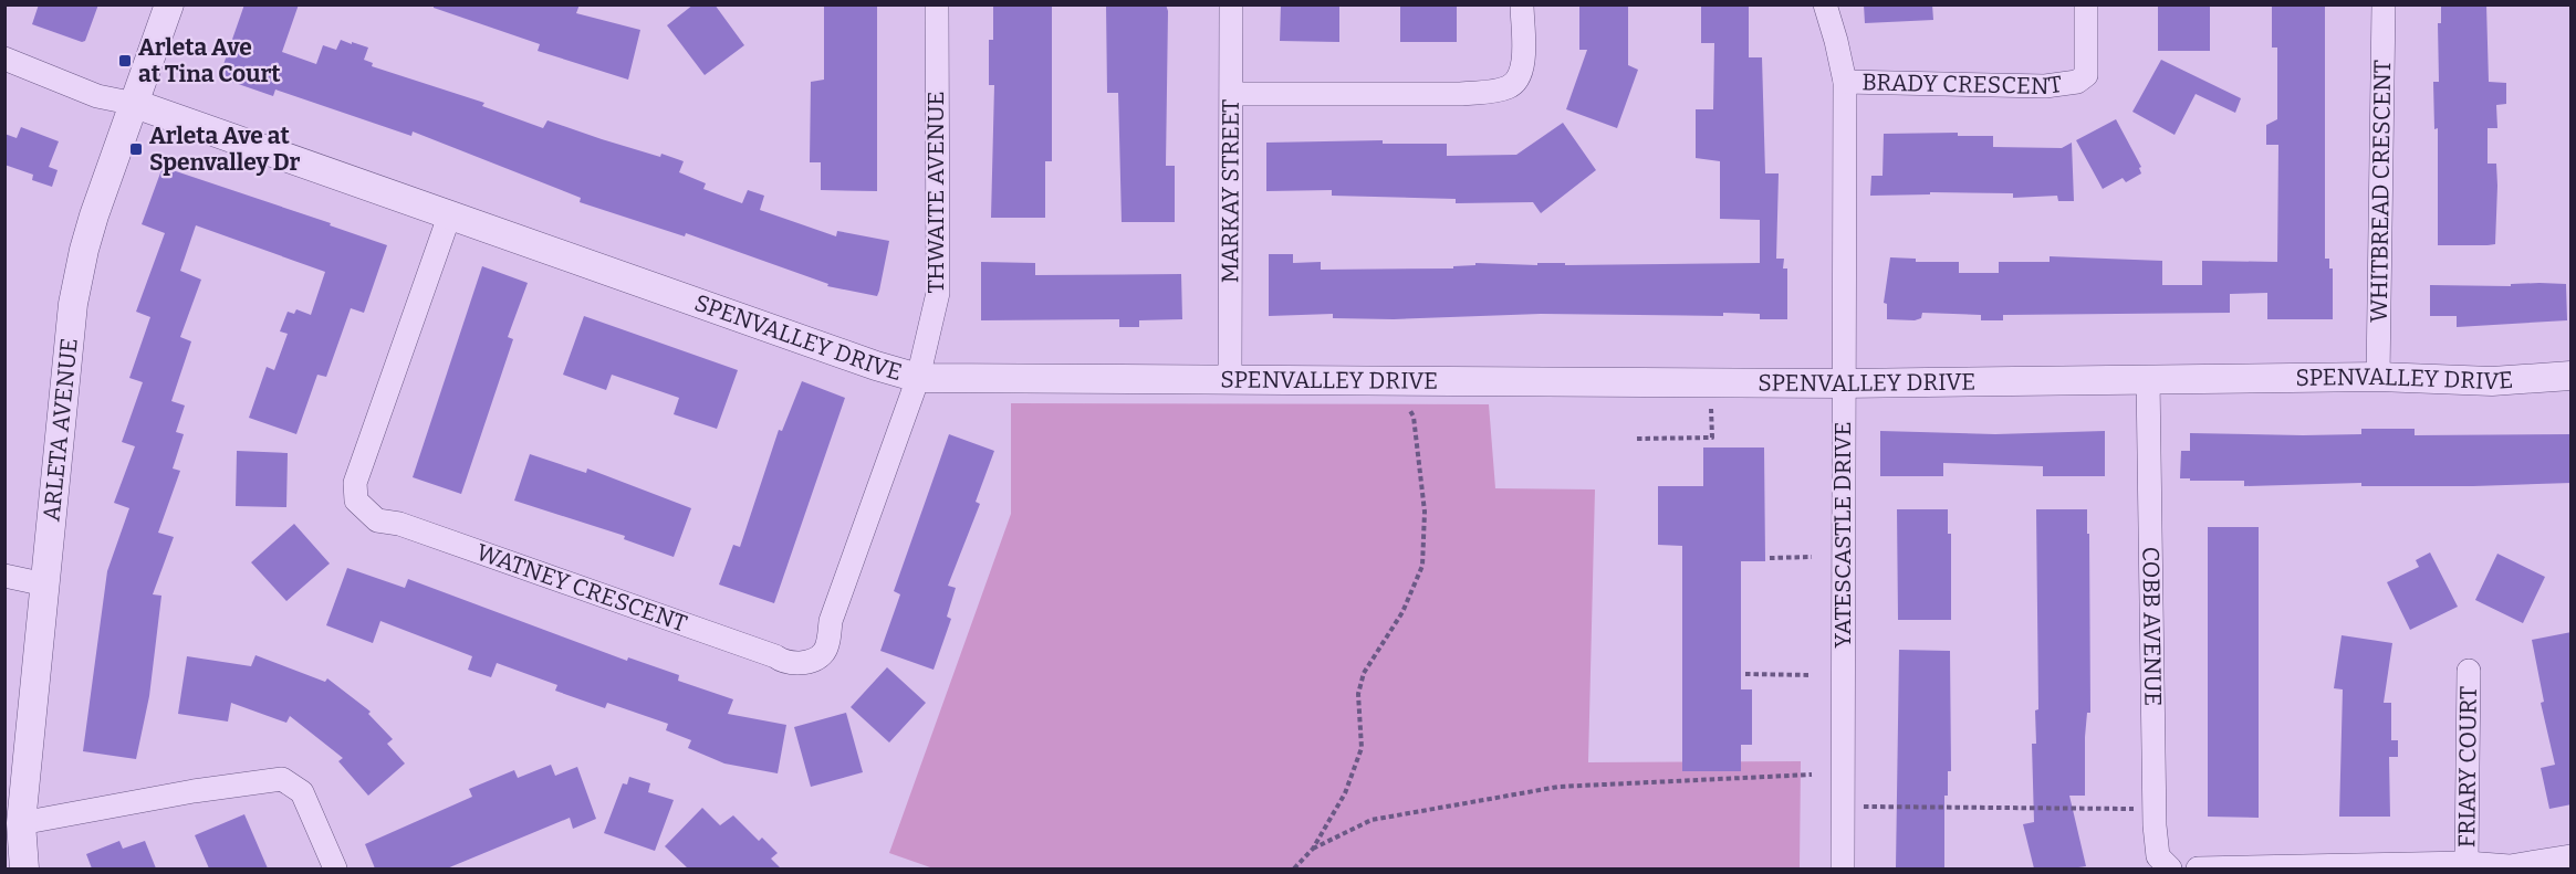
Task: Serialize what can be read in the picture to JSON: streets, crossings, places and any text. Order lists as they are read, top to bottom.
{
  "streets": {
    "street": [
      "BRADY CRESCENT",
      "WHITBREAD CRESCENT",
      "THWAITE AVENUE",
      "MARKAY STREET",
      "SPENVALLEY DRIVE",
      "ARLETA AVENUE",
      "YATESCASTLE DRIVE",
      "WATNEY CRESCENT",
      "COBB AVENUE",
      "FRIARY COURT"
    ]
  },
  "crossings": [
    ["BRADY CRESCENT", "YATESCASTLE DRIVE"],
    ["WHITBREAD CRESCENT", "SPENVALLEY DRIVE"],
    ["THWAITE AVENUE", "SPENVALLEY DRIVE"],
    ["THWAITE AVENUE", "WATNEY CRESCENT"],
    ["MARKAY STREET", "SPENVALLEY DRIVE"],
    ["SPENVALLEY DRIVE", "ARLETA AVENUE"],
    ["SPENVALLEY DRIVE", "YATESCASTLE DRIVE"],
    ["SPENVALLEY DRIVE", "WATNEY CRESCENT"],
    ["SPENVALLEY DRIVE", "COBB AVENUE"]
  ],
  "places": {
    "transit": ["Arleta Ave at Tina Court", "Arleta Ave at Spenvalley Dr"]
  }
}
